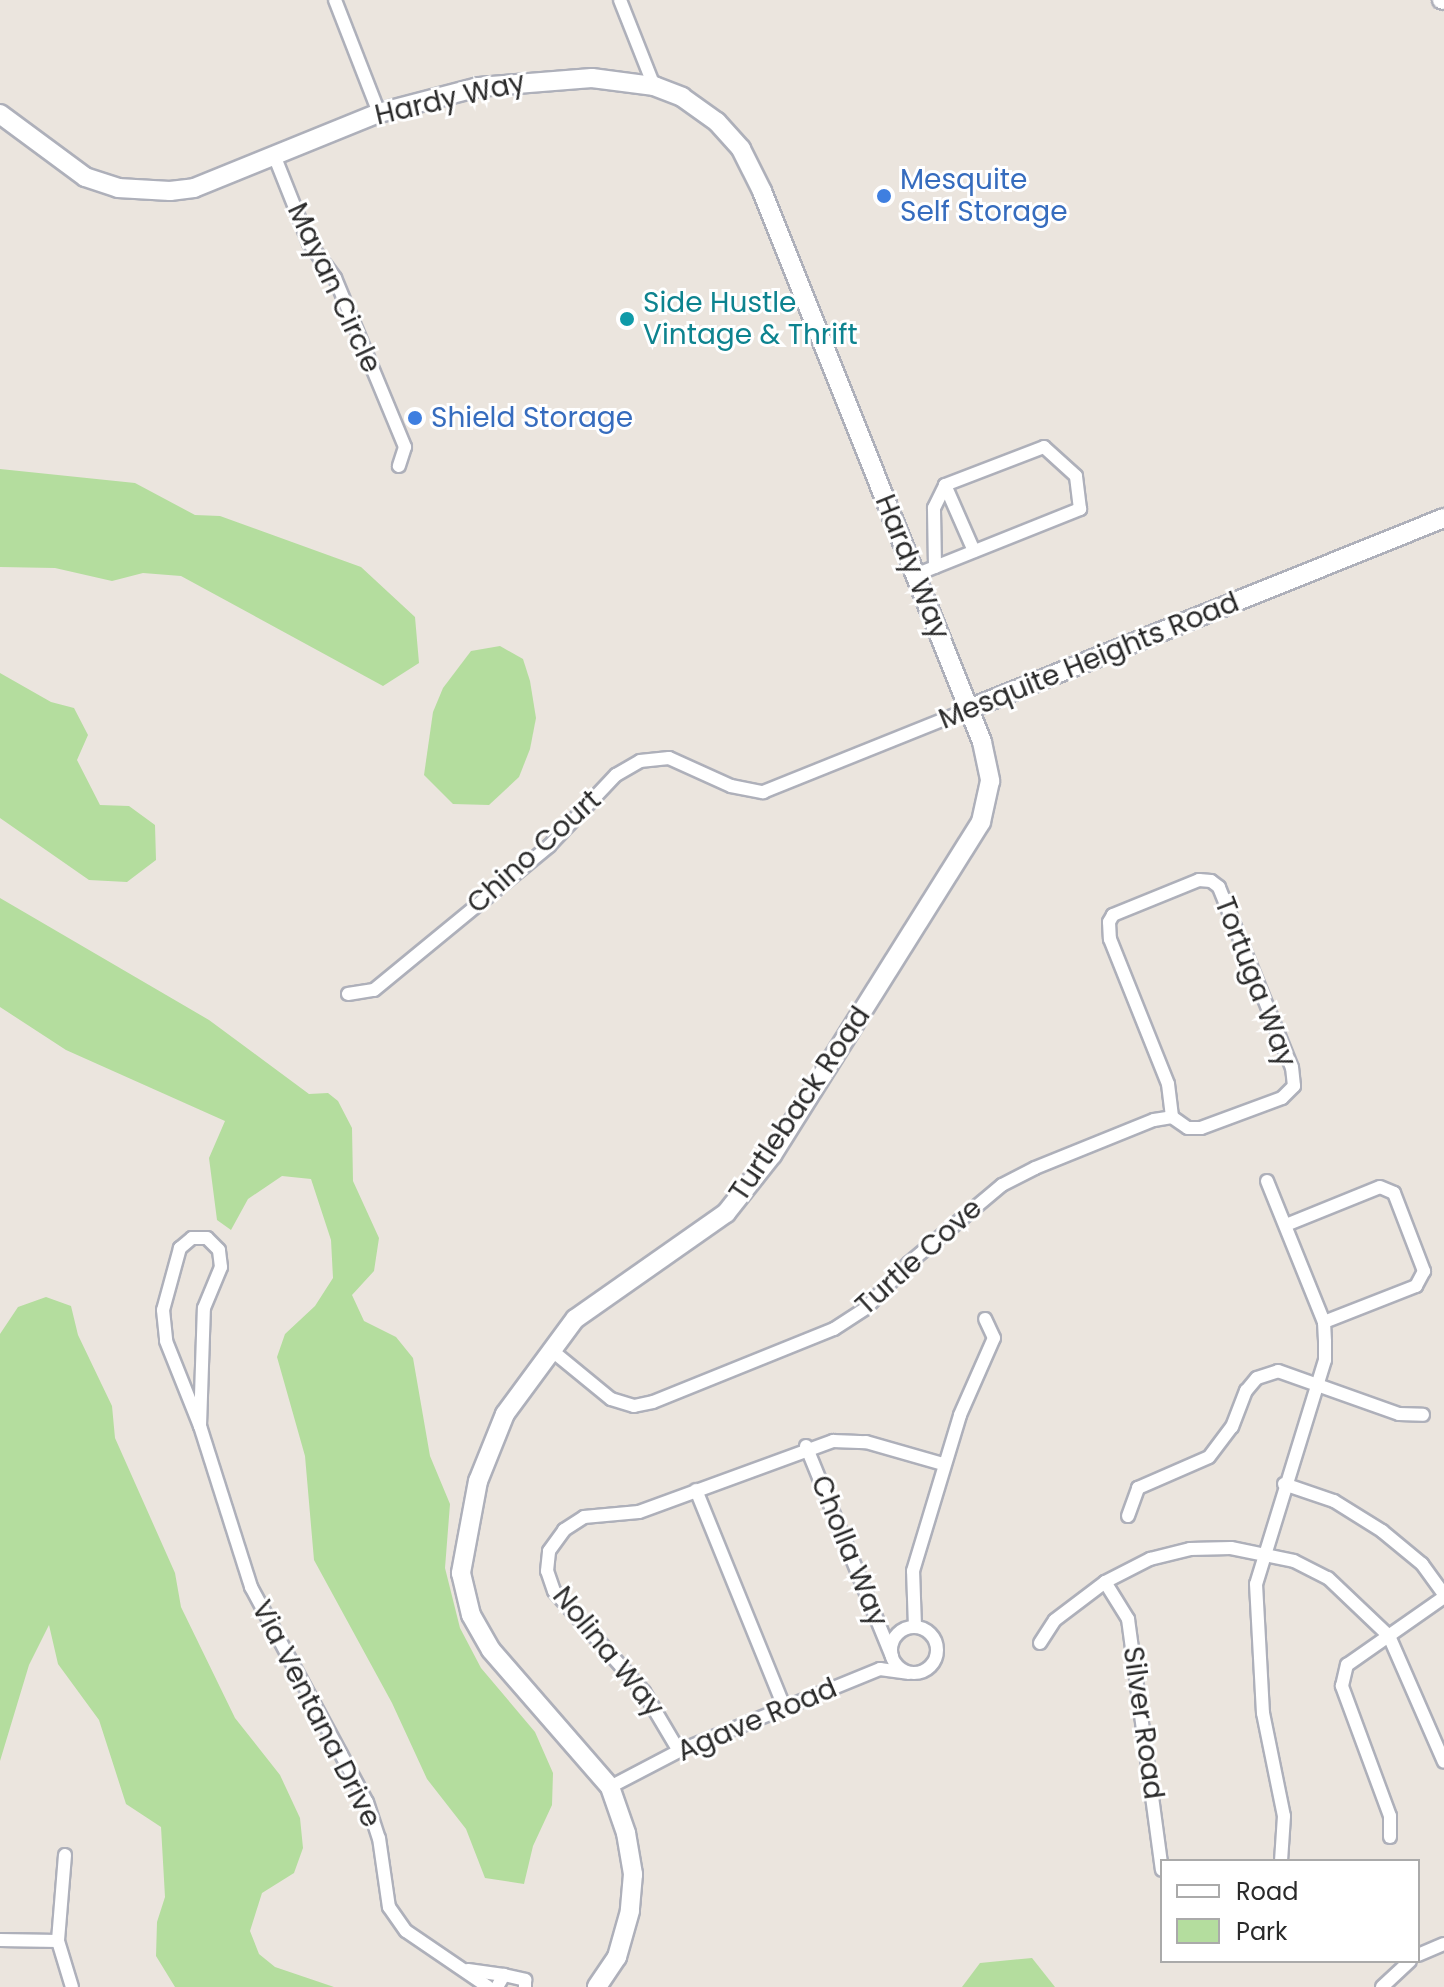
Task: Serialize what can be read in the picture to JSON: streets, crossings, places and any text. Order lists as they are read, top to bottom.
{
  "streets": {
    "main road": ["Hardy Way", "Mesquite Heights Road", "Turtleback Road"],
    "street": [
      "Mayan Circle",
      "Chino Court",
      "Tortuga Way",
      "Turtle Cove",
      "Cholla Way",
      "Nolina Way",
      "Via Ventana Drive",
      "Agave Road",
      "Silver Road"
    ]
  },
  "crossings": [
    ["Hardy Way", "Mayan Circle"],
    ["Hardy Way", "Mesquite Heights Road"],
    ["Hardy Way", "Turtleback Road"],
    ["Mesquite Heights Road", "Chino Court"],
    ["Mesquite Heights Road", "Turtleback Road"],
    ["Tortuga Way", "Turtle Cove"],
    ["Turtleback Road", "Turtle Cove"],
    ["Turtleback Road", "Agave Road"],
    ["Cholla Way", "Agave Road"],
    ["Nolina Way", "Agave Road"]
  ],
  "places": ["Mesquite Self Storage", "Side Hustle Vintage & Thrift", "Shield Storage"],
  "legend": ["Road", "Park"]
}
